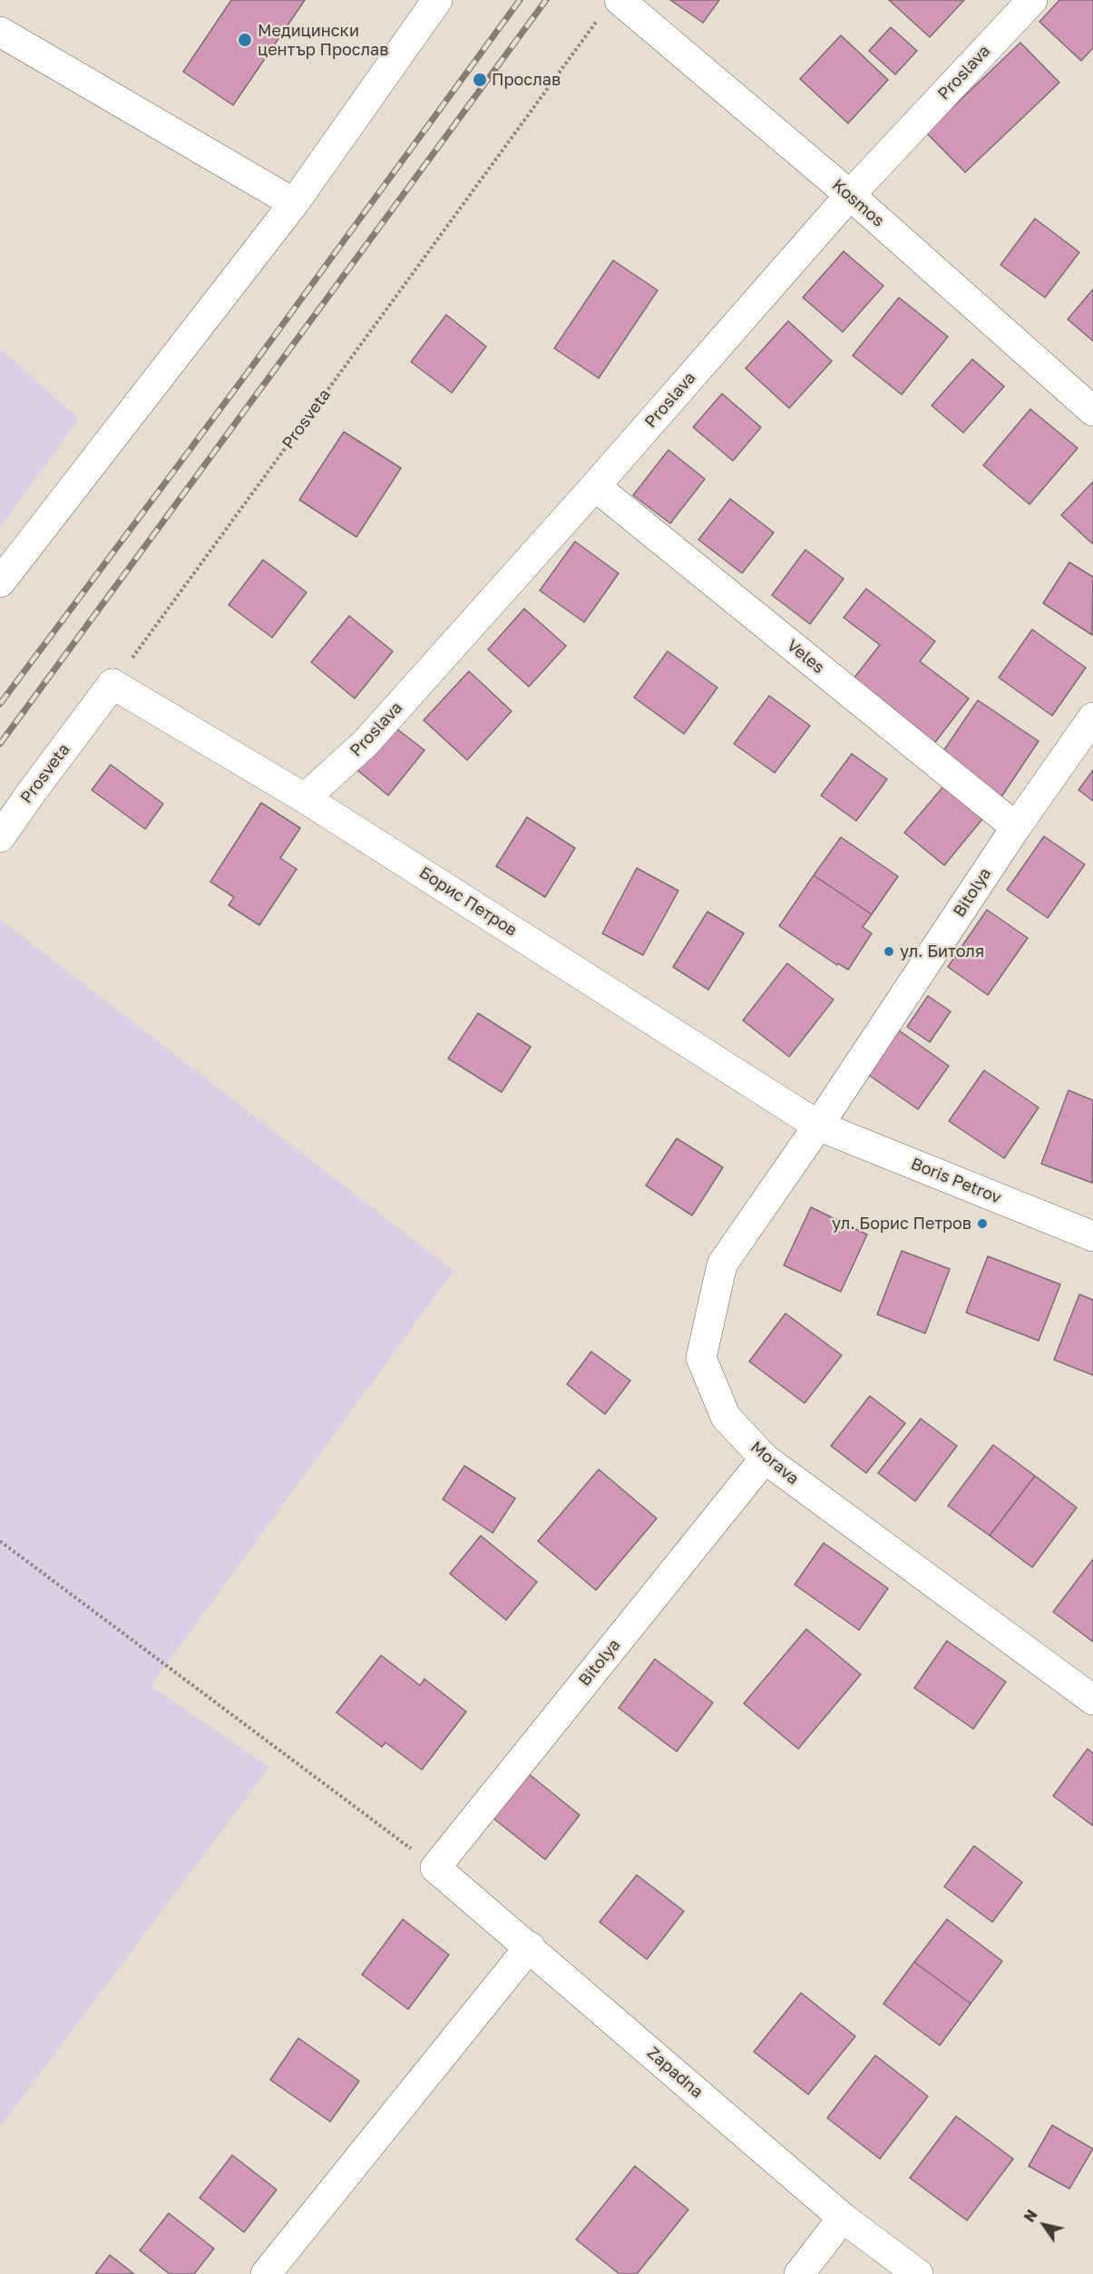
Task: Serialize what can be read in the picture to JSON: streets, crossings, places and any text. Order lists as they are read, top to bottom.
{
  "streets": {
    "street": [
      "Proslava",
      "Kosmos",
      "Prosveta",
      "Veles",
      "Bitolya",
      "Борис Петров",
      "Boris Petrov",
      "Morava",
      "Zapadna"
    ]
  },
  "crossings": [
    ["Proslava", "Kosmos"],
    ["Proslava", "Veles"],
    ["Proslava", "Борис Петров"],
    ["Kosmos", "Prosveta"],
    ["Prosveta", "Борис Петров"],
    ["Veles", "Bitolya"],
    ["Bitolya", "Борис Петров"],
    ["Bitolya", "Boris Petrov"],
    ["Bitolya", "Morava"],
    ["Bitolya", "Zapadna"],
    ["Борис Петров", "Boris Petrov"],
    ["Борис Петров", "Morava"],
    ["Boris Petrov", "Morava"]
  ],
  "places": [
    "Медицински център Прослав",
    "Прослав",
    "ул. Битоля",
    "ул. Борис Петров"
  ],
  "north": "top left"
}
